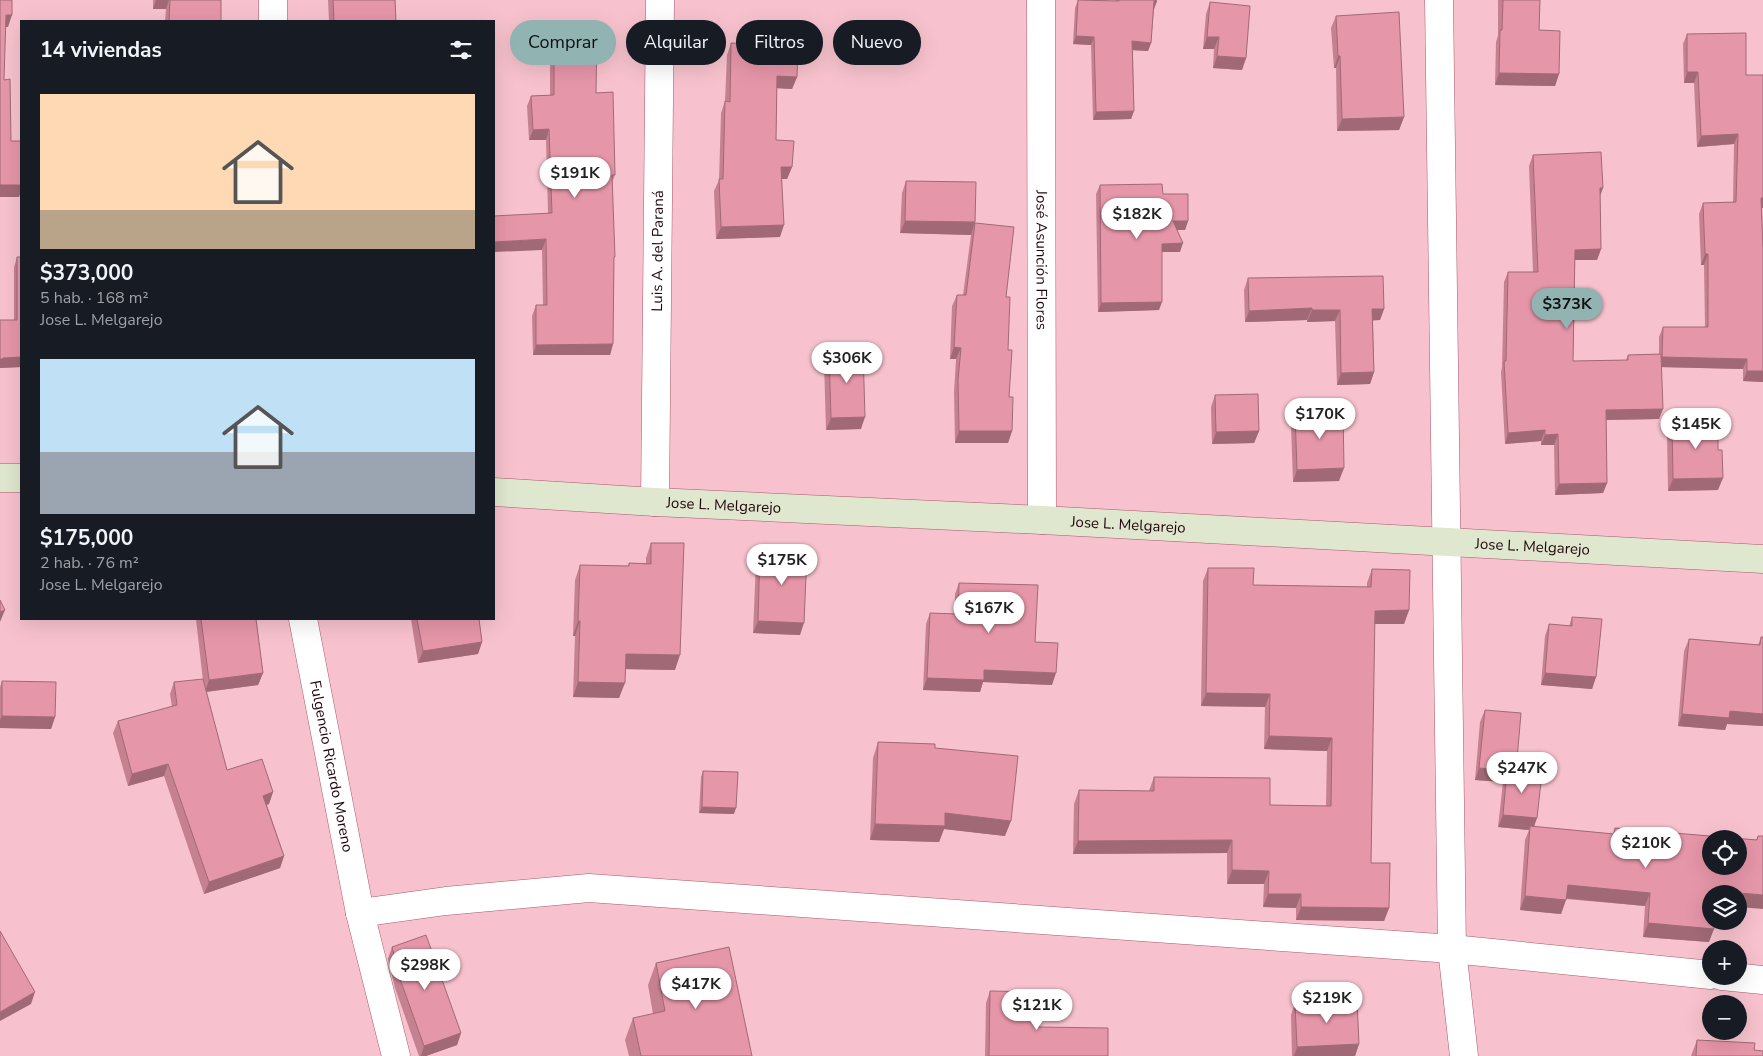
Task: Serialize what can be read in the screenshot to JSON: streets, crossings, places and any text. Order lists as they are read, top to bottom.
{
  "streets": {
    "street": [
      "Luis A. del Paraná",
      "José Asunción Flores",
      "Jose L. Melgarejo",
      "Fulgencio Ricardo Moreno"
    ]
  },
  "crossings": [
    ["Luis A. del Paraná", "Jose L. Melgarejo"],
    ["José Asunción Flores", "Jose L. Melgarejo"]
  ],
  "page": {
    "chip": [
      "Comprar",
      "Alquilar",
      "Filtros",
      "Nuevo"
    ],
    "heading": "14 viviendas",
    "list": [
      {
        "name": "$373,000",
        "note": "5 hab. · 168 m² · Jose L. Melgarejo"
      },
      {
        "name": "$175,000",
        "note": "2 hab. · 76 m² · Jose L. Melgarejo"
      }
    ],
    "price": [
      "$191K",
      "$182K",
      "$373K",
      "$306K",
      "$170K",
      "$145K",
      "$175K",
      "$167K",
      "$247K",
      "$210K",
      "$298K",
      "$417K",
      "$219K",
      "$121K"
    ],
    "map_buttons": ["+", "−"]
  }
}
